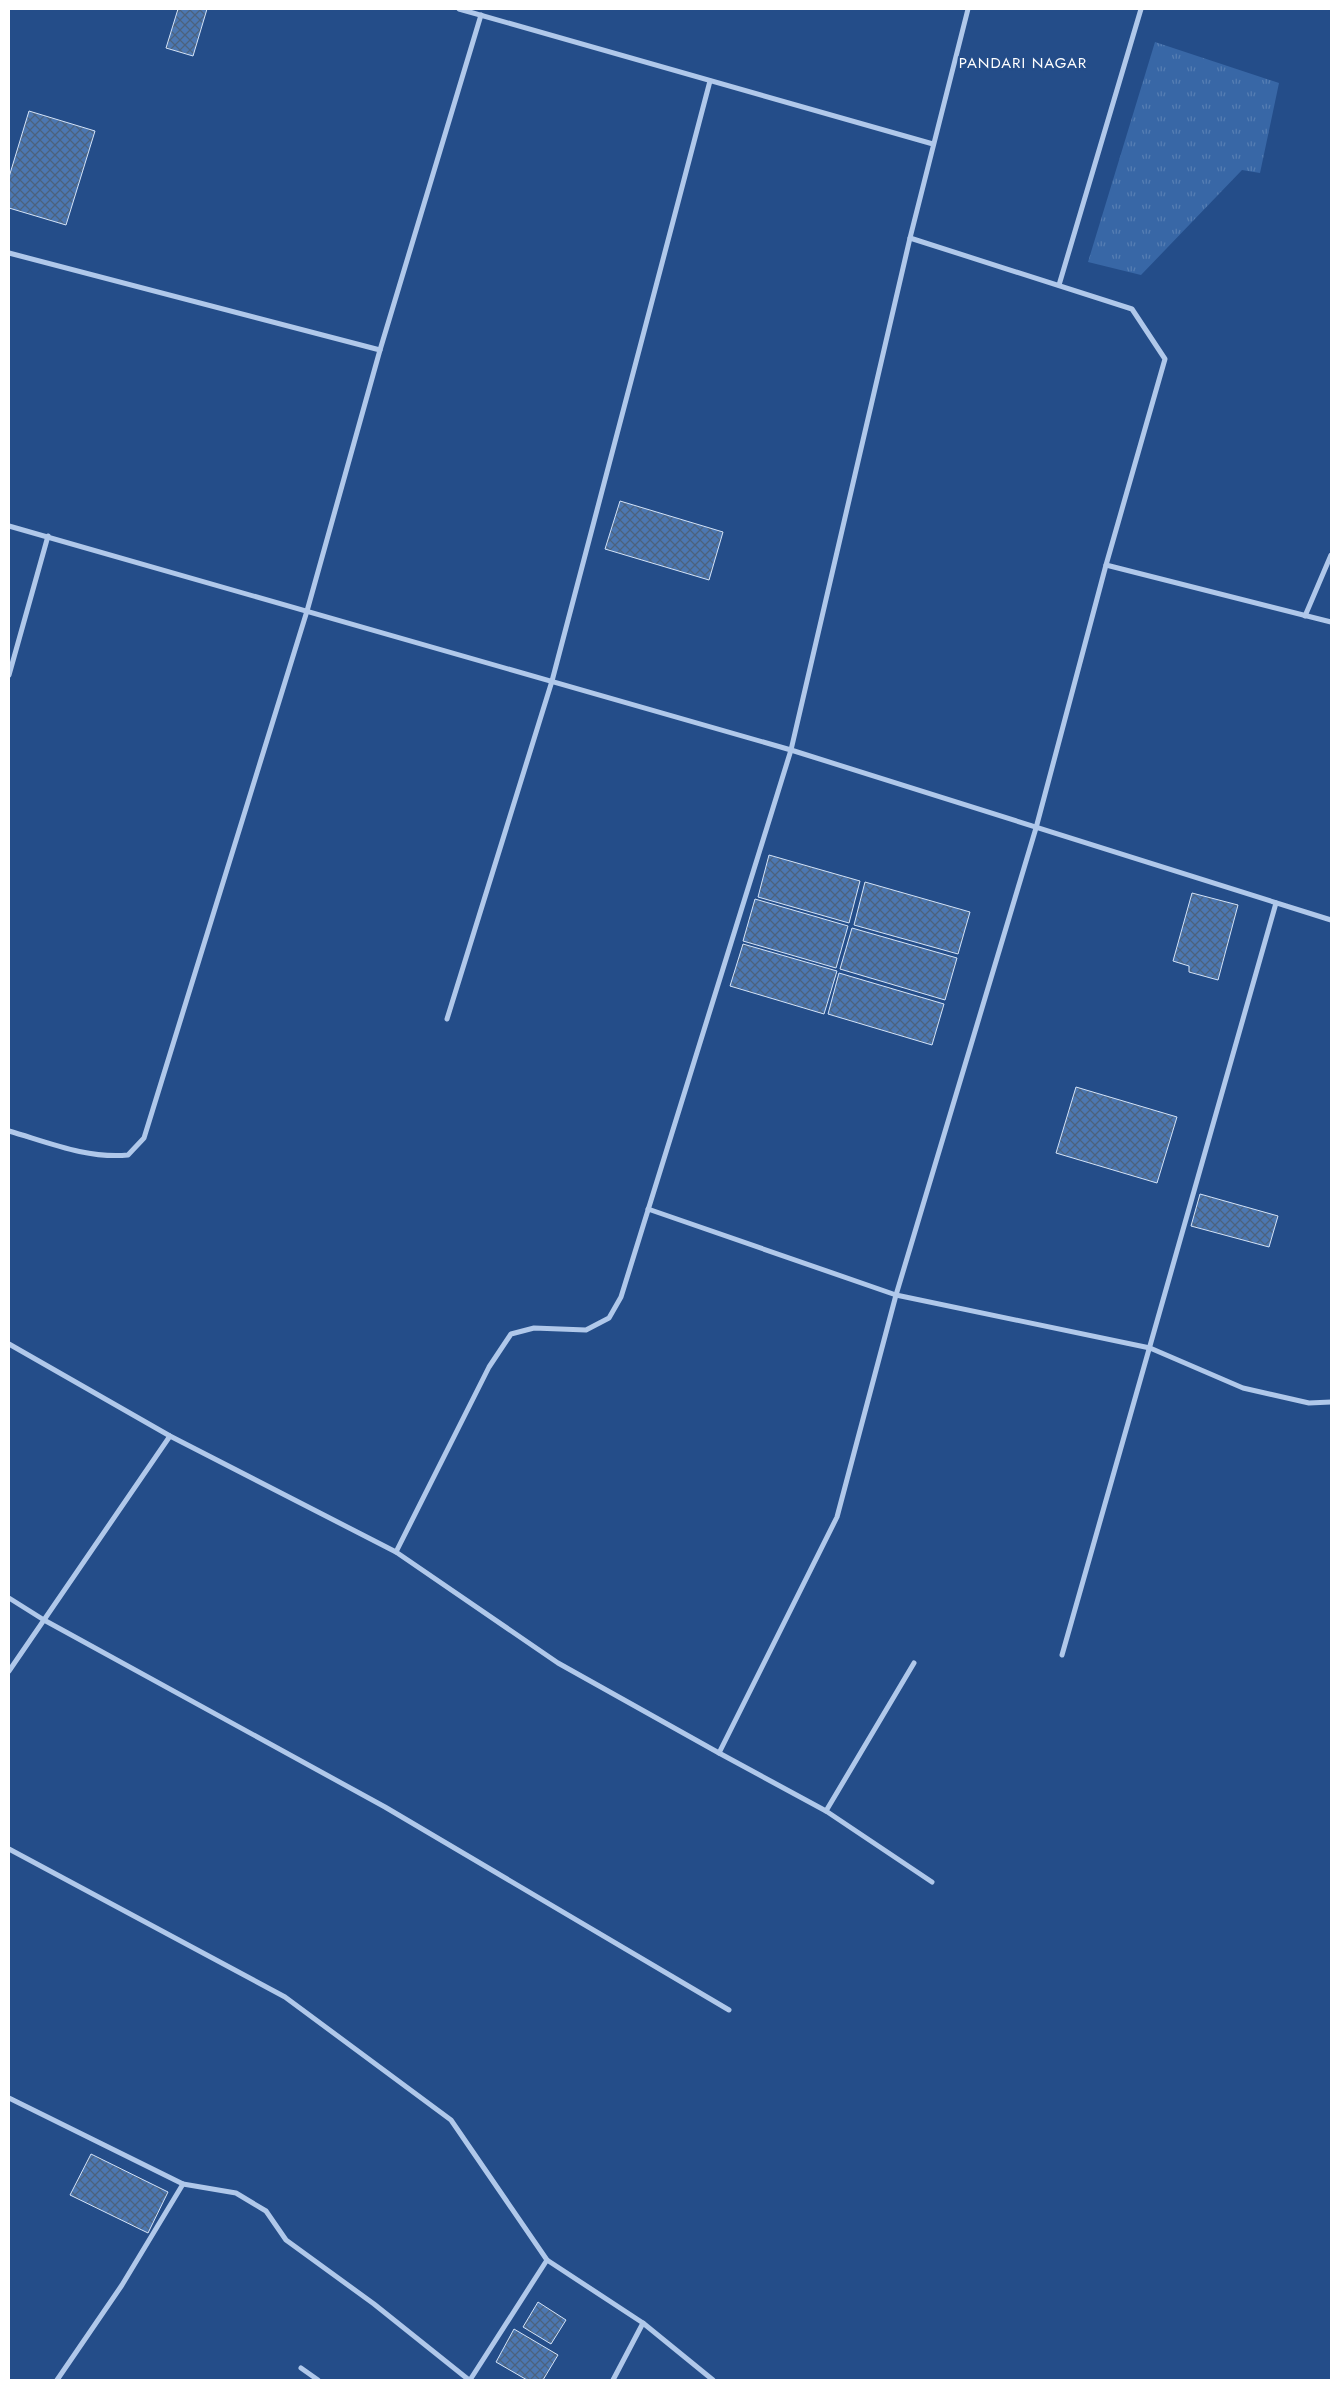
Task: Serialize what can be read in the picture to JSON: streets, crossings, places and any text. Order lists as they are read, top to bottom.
{
  "districts": ["PANDARI NAGAR"]
}
